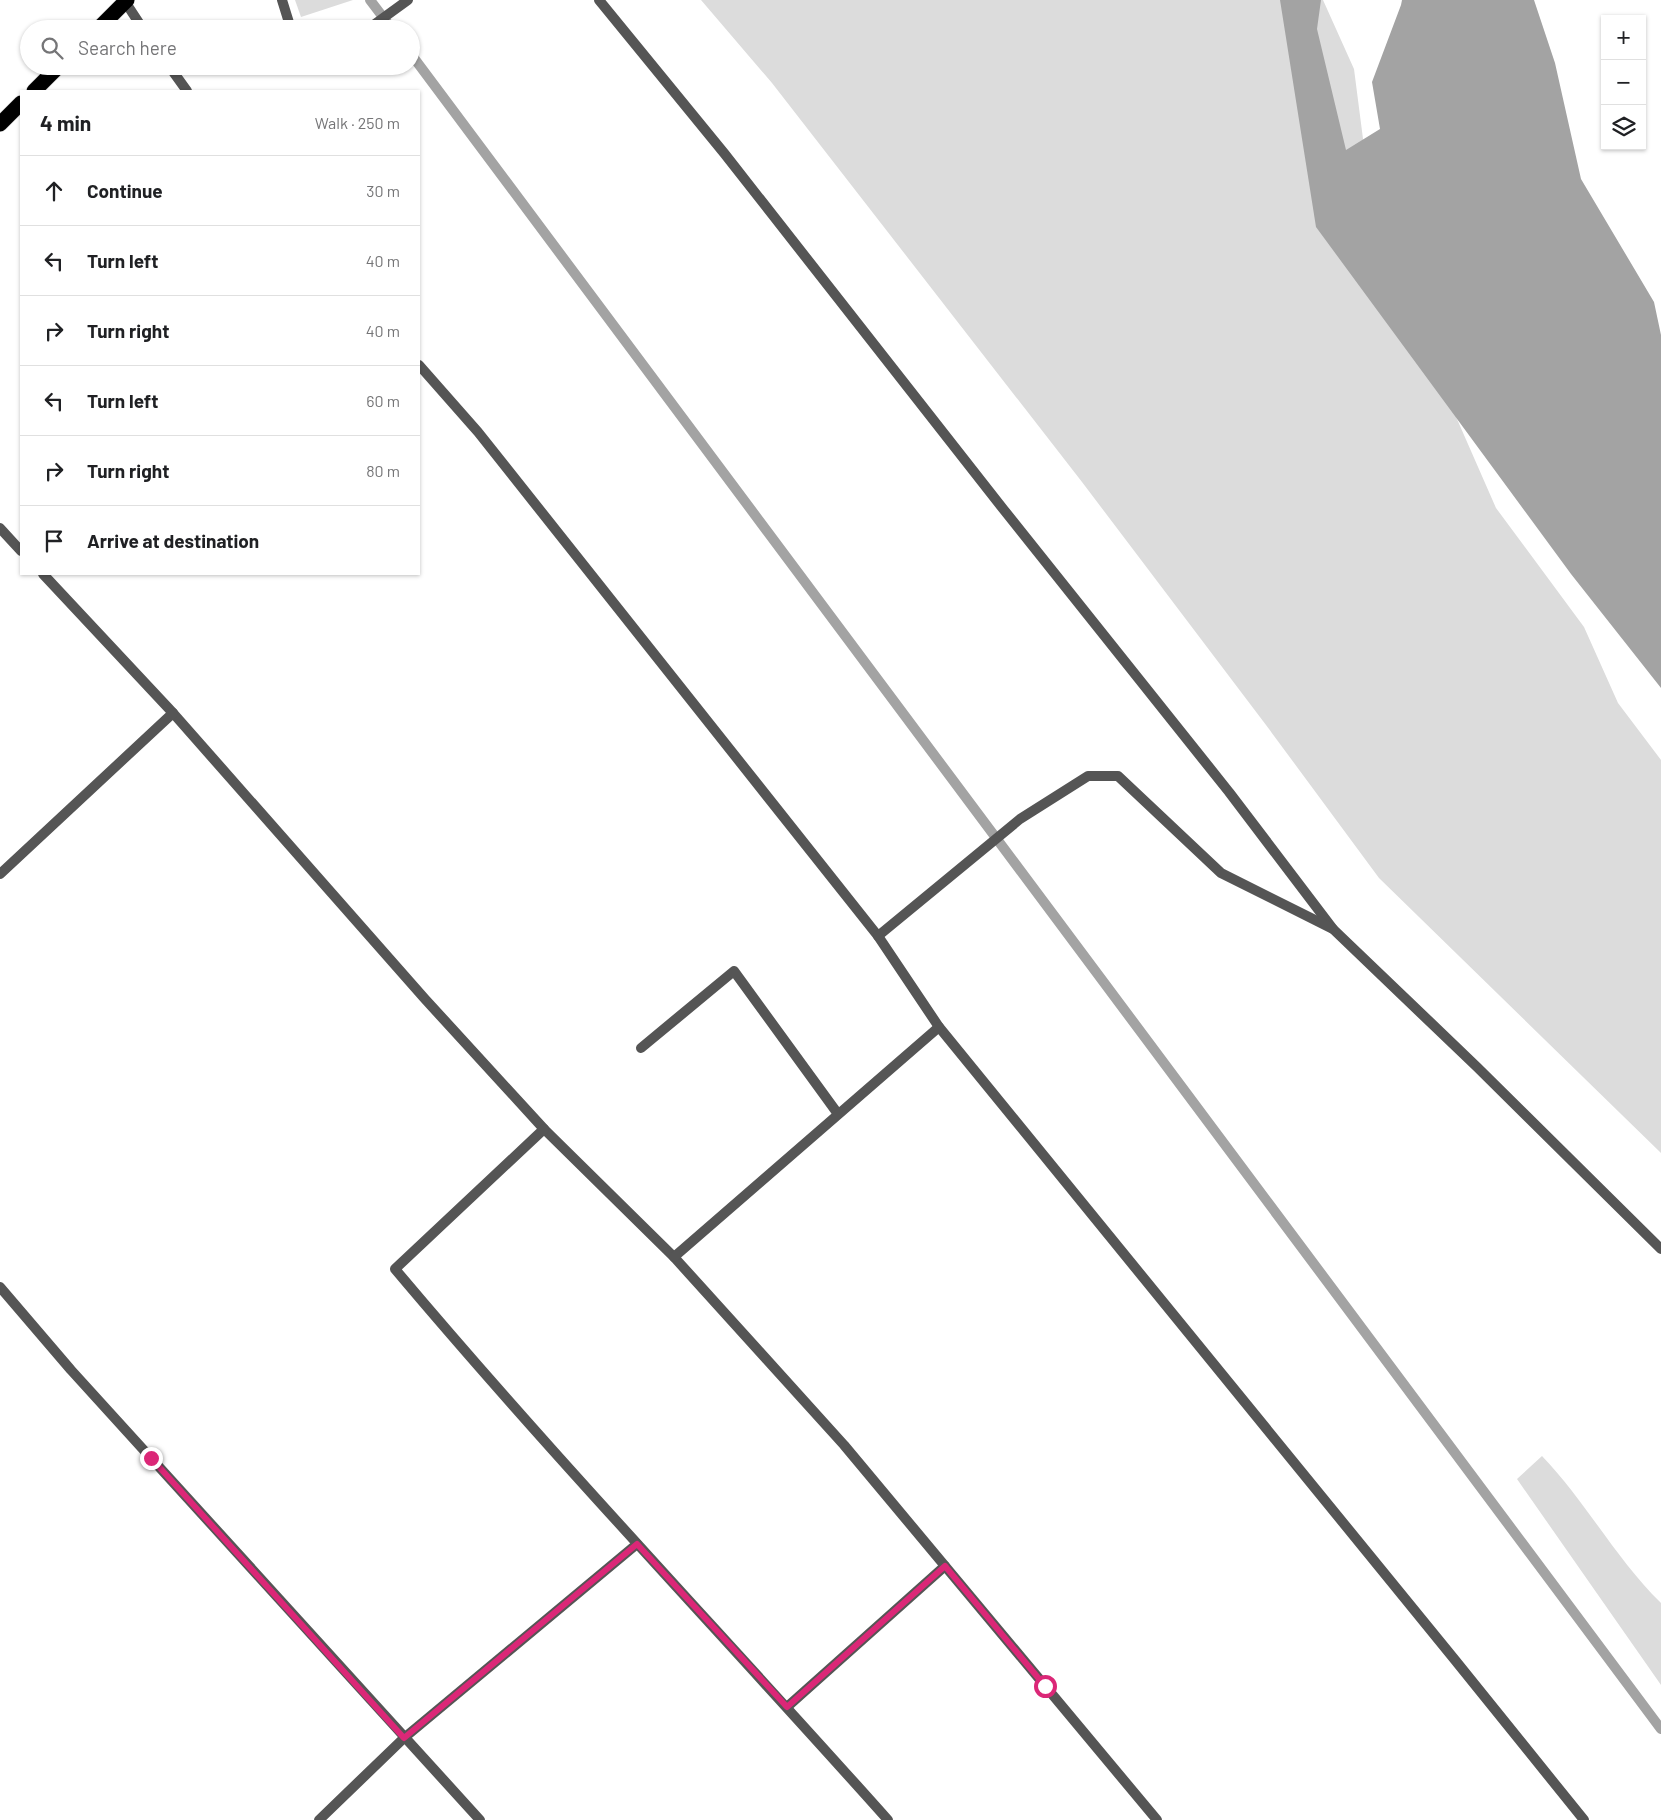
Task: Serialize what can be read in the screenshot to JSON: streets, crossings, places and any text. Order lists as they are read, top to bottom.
{
  "page": {
    "map_buttons": ["+", "−"],
    "search": "Search here",
    "heading": ["4 min", "Walk · 250 m"],
    "list": [
      ["Continue", "30 m"],
      ["Turn left", "40 m"],
      ["Turn right", "40 m"],
      ["Turn left", "60 m"],
      ["Turn right", "80 m"],
      "Arrive at destination"
    ]
  }
}
